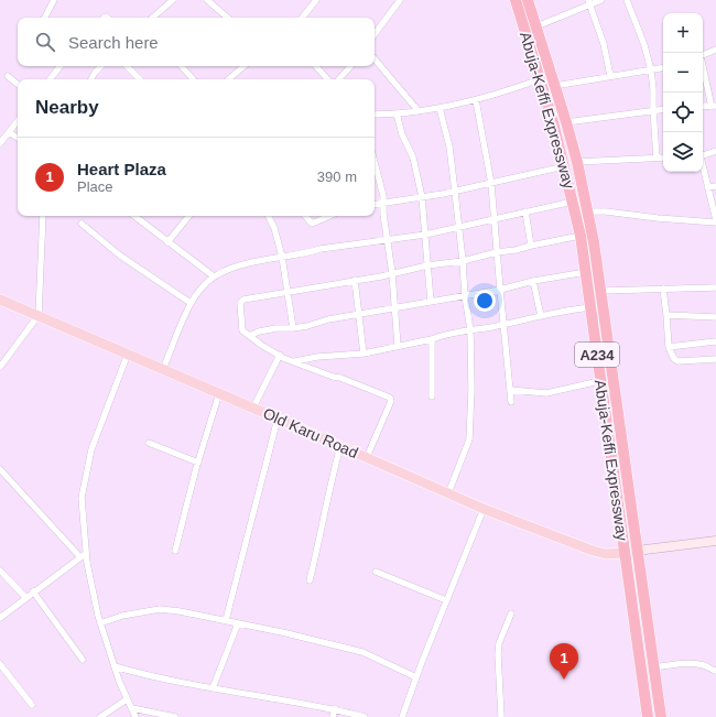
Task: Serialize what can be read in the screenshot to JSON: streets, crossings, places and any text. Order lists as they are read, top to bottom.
{
  "streets": {
    "highway": ["Abuja-Keffi Expressway", "A234"],
    "main road": ["Old Karu Road"]
  },
  "crossings": [
    ["Abuja-Keffi Expressway", "Old Karu Road"]
  ],
  "page": {
    "map_buttons": ["+", "−"],
    "search": "Search here",
    "heading": "Nearby",
    "list": [
      {
        "mark": "1",
        "name": "Heart Plaza",
        "note": "Place",
        "value": "390 m"
      }
    ],
    "pins": "1"
  }
}
